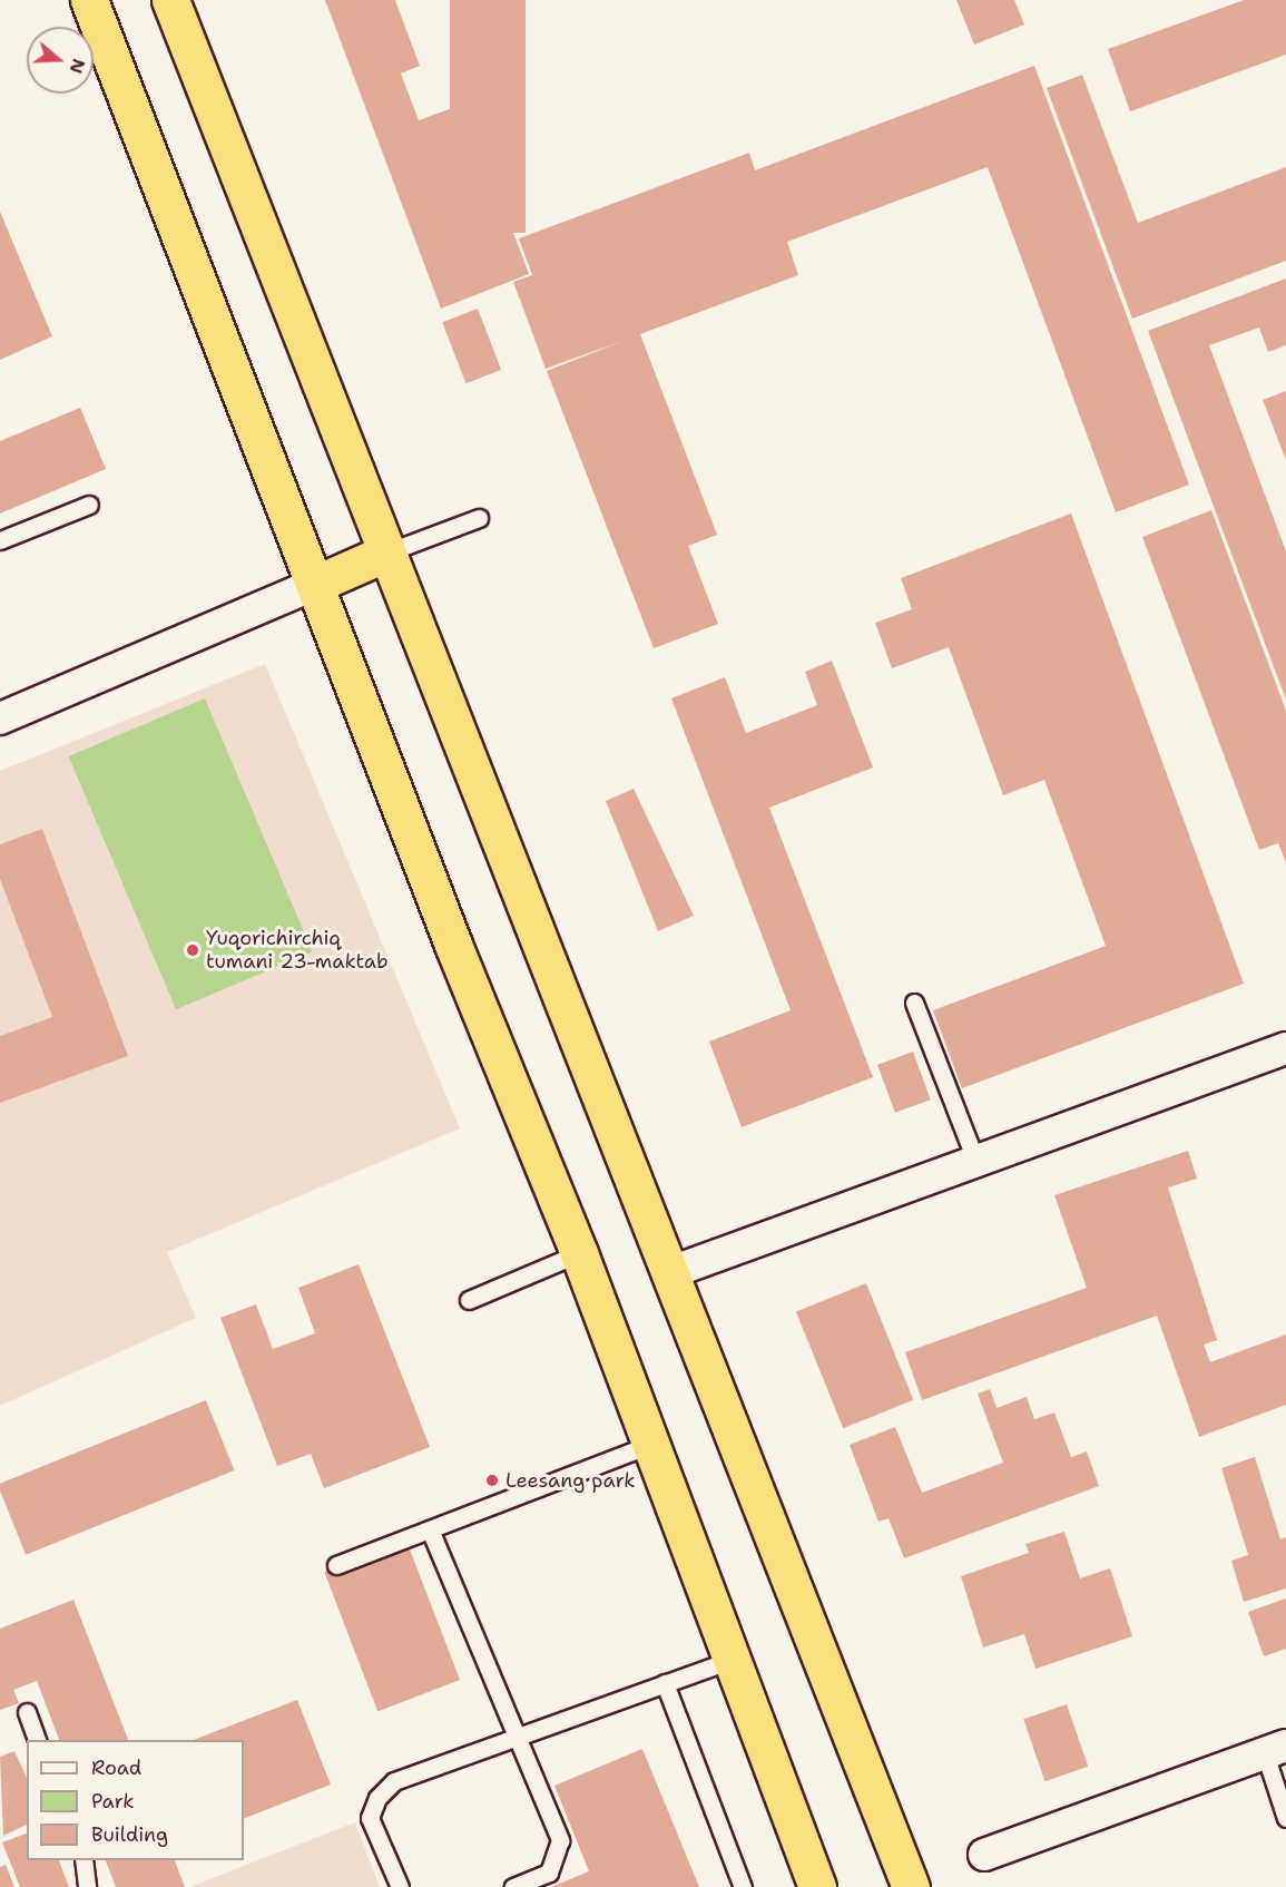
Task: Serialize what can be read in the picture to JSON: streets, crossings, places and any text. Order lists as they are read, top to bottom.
{
  "places": ["Yuqorichirchiq tumani 23-maktab", "Leesang park"],
  "legend": ["Road", "Park", "Building"],
  "north": "right"
}
